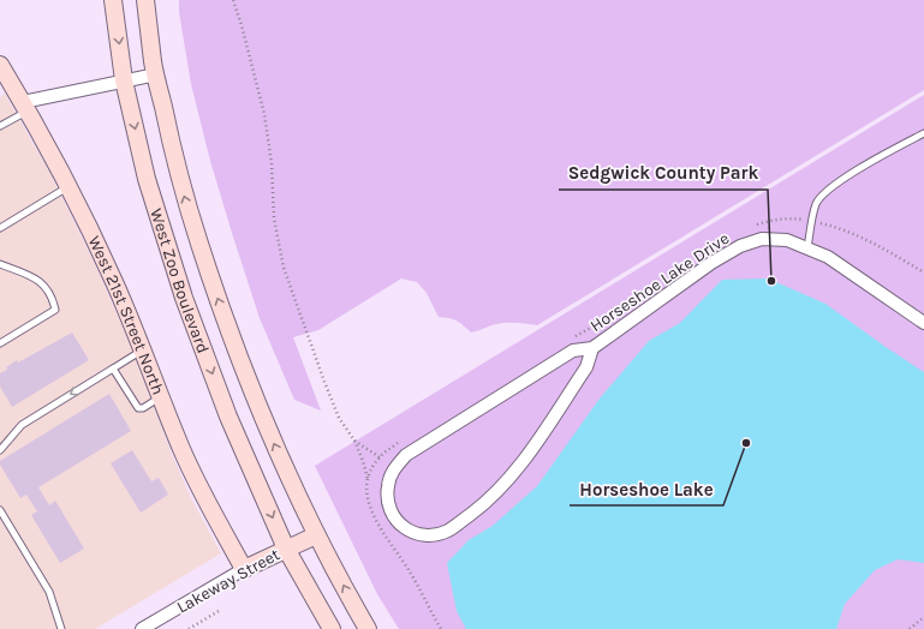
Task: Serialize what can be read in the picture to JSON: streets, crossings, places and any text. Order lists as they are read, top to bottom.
{
  "streets": {
    "main road": ["West Zoo Boulevard", "West 21st Street North", "Lakeway Street"],
    "street": ["Horseshoe Lake Drive"]
  },
  "crossings": [
    ["West Zoo Boulevard", "Lakeway Street"],
    ["West 21st Street North", "Lakeway Street"]
  ],
  "places": ["Sedgwick County Park", "Horseshoe Lake"]
}
